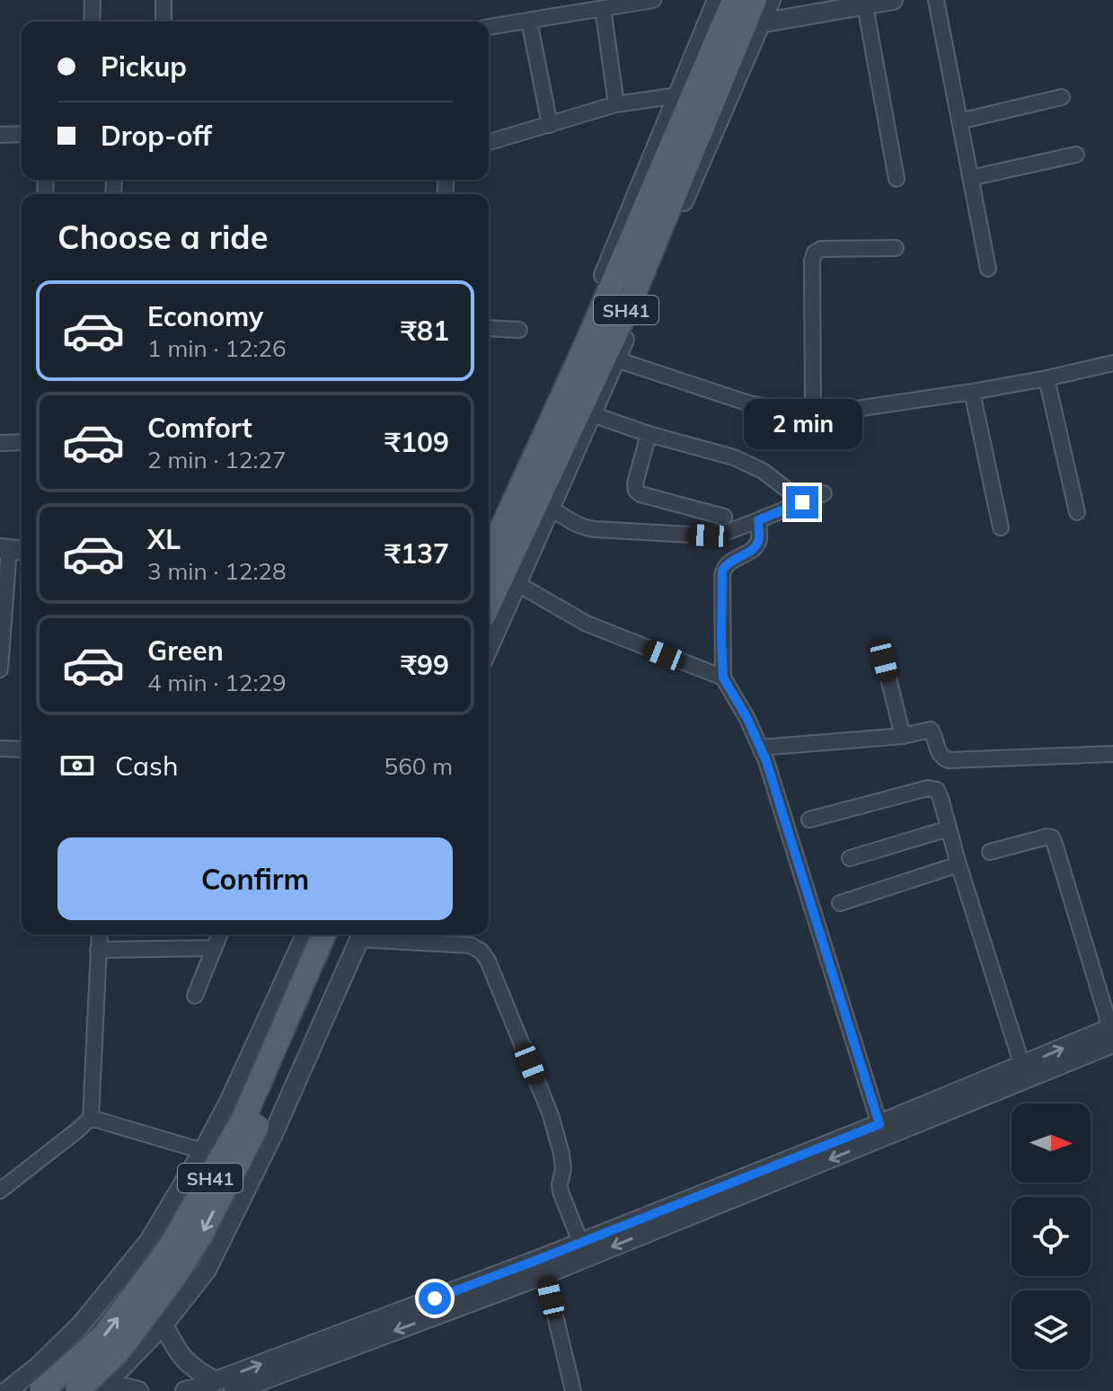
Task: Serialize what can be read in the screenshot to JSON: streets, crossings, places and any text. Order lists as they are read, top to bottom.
{
  "streets": {
    "main road": ["SH41"]
  },
  "north": "right",
  "page": {
    "banner": ["Pickup", "Drop-off"],
    "heading": "Choose a ride",
    "list": [
      {
        "name": "Economy",
        "note": "1 min · 12:26",
        "value": "₹81"
      },
      {
        "name": "Comfort",
        "note": "2 min · 12:27",
        "value": "₹109"
      },
      {
        "name": "XL",
        "note": "3 min · 12:28",
        "value": "₹137"
      },
      {
        "name": "Green",
        "note": "4 min · 12:29",
        "value": "₹99"
      }
    ],
    "bubble": "2 min",
    "pay": ["Cash", "560 m"],
    "buttons": "Confirm"
  }
}
